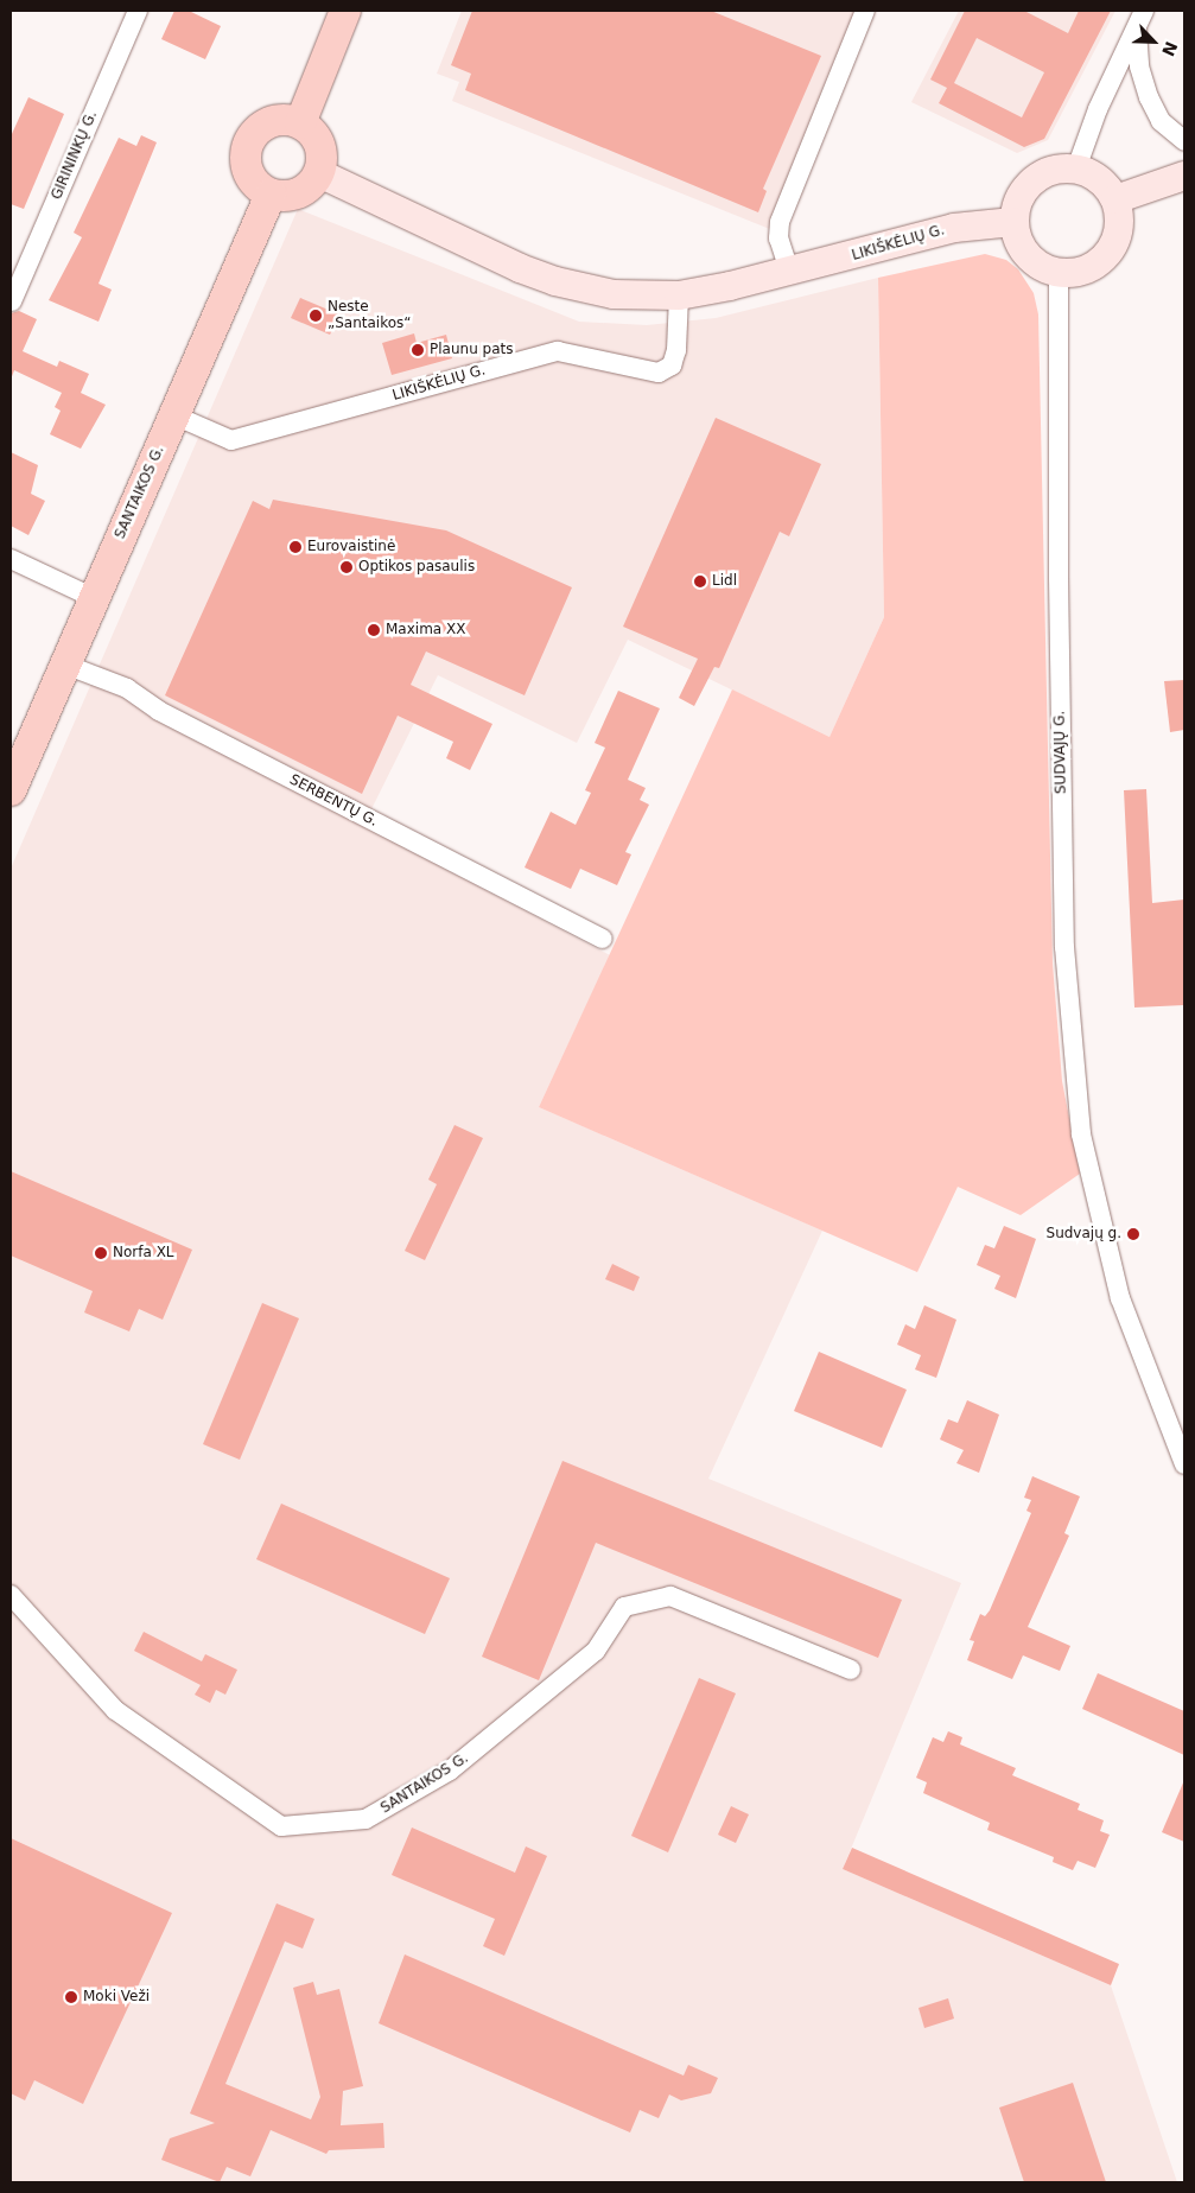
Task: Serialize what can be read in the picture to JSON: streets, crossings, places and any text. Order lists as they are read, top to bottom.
{
  "streets": {
    "main road": ["SANTAIKOS G."],
    "street": [
      "GIRININKŲ G.",
      "LIKIŠKĖLIŲ G.",
      "SUDVAJŲ G.",
      "SERBENTŲ G."
    ]
  },
  "crossings": [
    ["LIKIŠKĖLIŲ G.", "SANTAIKOS G."],
    ["LIKIŠKĖLIŲ G.", "SUDVAJŲ G."],
    ["SANTAIKOS G.", "SERBENTŲ G."]
  ],
  "places": [
    "Neste „Santaikos“",
    "Plaunu pats",
    "Eurovaistinė",
    "Optikos pasaulis",
    "Lidl",
    "Maxima XX",
    "Sudvajų g.",
    "Norfa XL",
    "Moki Veži"
  ],
  "north": "bottom right"
}
